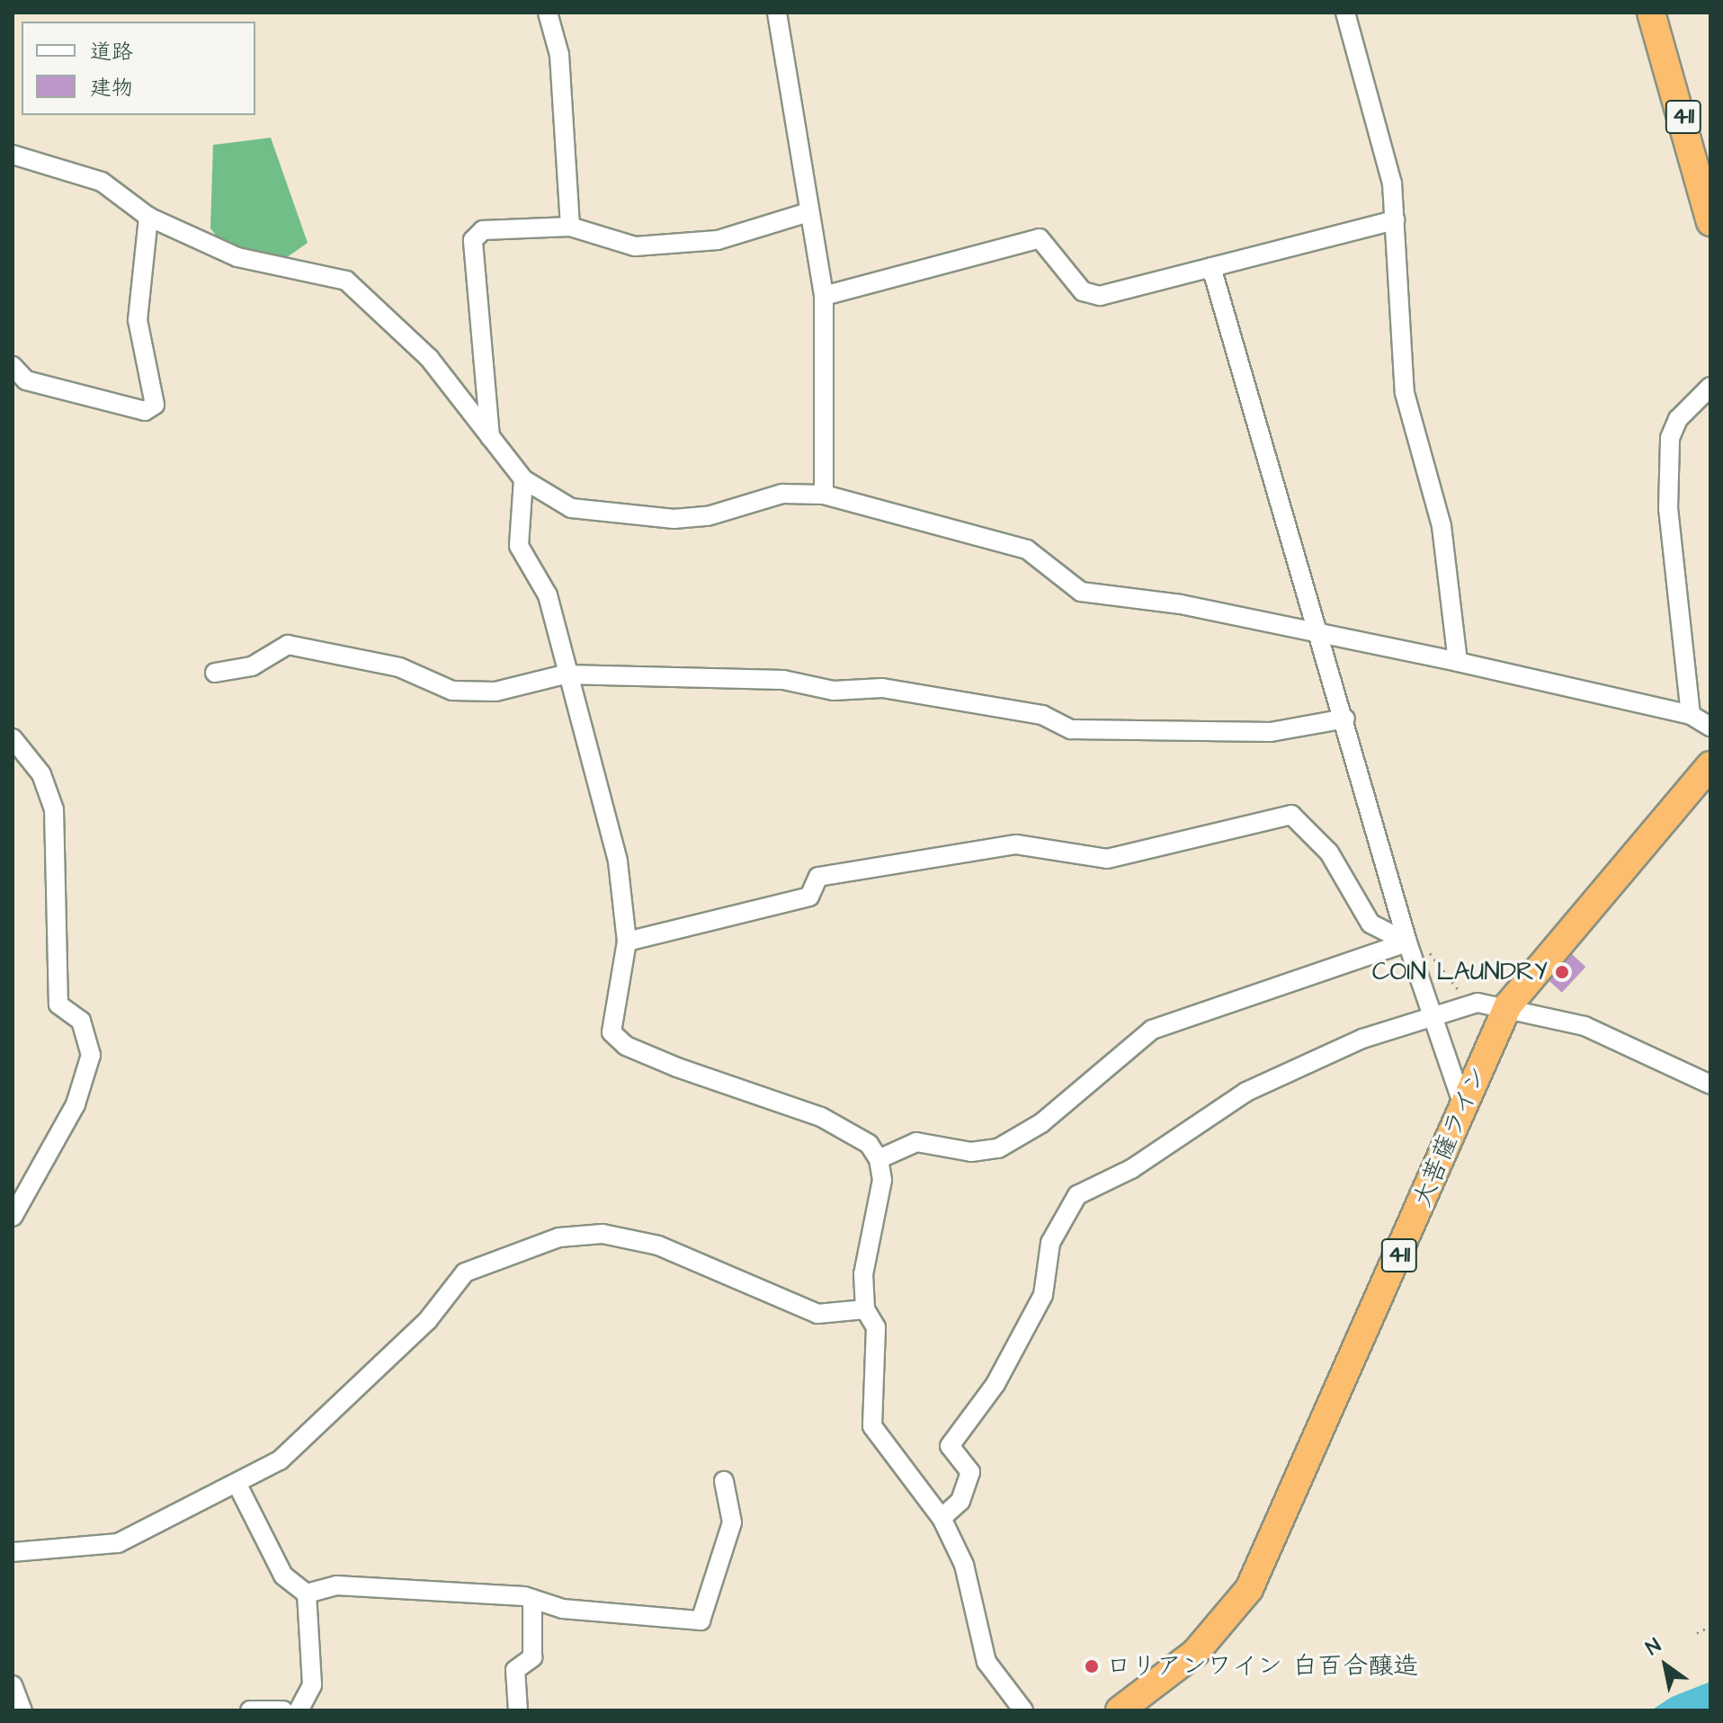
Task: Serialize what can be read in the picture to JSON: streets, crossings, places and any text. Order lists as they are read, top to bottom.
{
  "streets": {
    "highway": ["411", "大菩薩ライン"]
  },
  "places": ["COIN LAUNDRY", "ロリアンワイン 白百合醸造"],
  "legend": ["道路", "建物"],
  "north": "top left"
}
